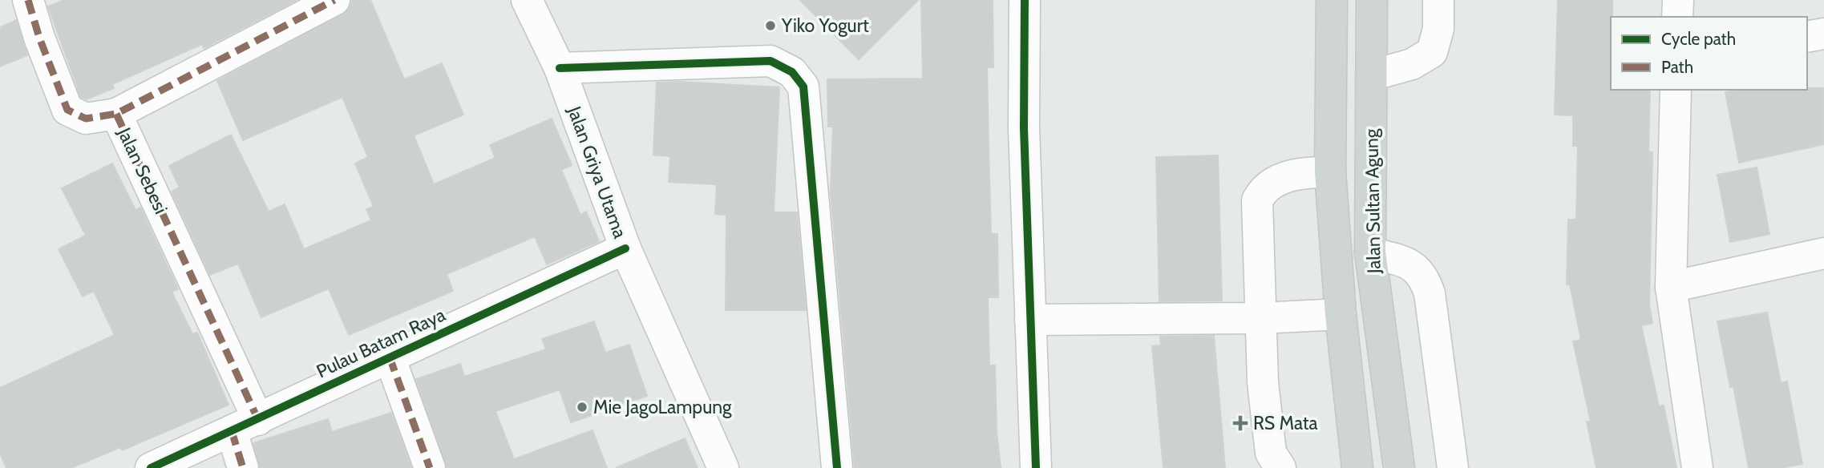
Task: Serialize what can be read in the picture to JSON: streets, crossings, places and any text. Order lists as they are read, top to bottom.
{
  "streets": {
    "main road": ["Jalan Sultan Agung"],
    "street": ["Jalan Sebesi", "Jalan Griya Utama", "Pulau Batam Raya"]
  },
  "crossings": [
    ["Jalan Sebesi", "Pulau Batam Raya"],
    ["Jalan Griya Utama", "Pulau Batam Raya"]
  ],
  "places": {
    "other": ["Yiko Yogurt", "Mie JagoLampung"],
    "health": ["RS Mata"]
  },
  "legend": ["Cycle path", "Path"]
}
